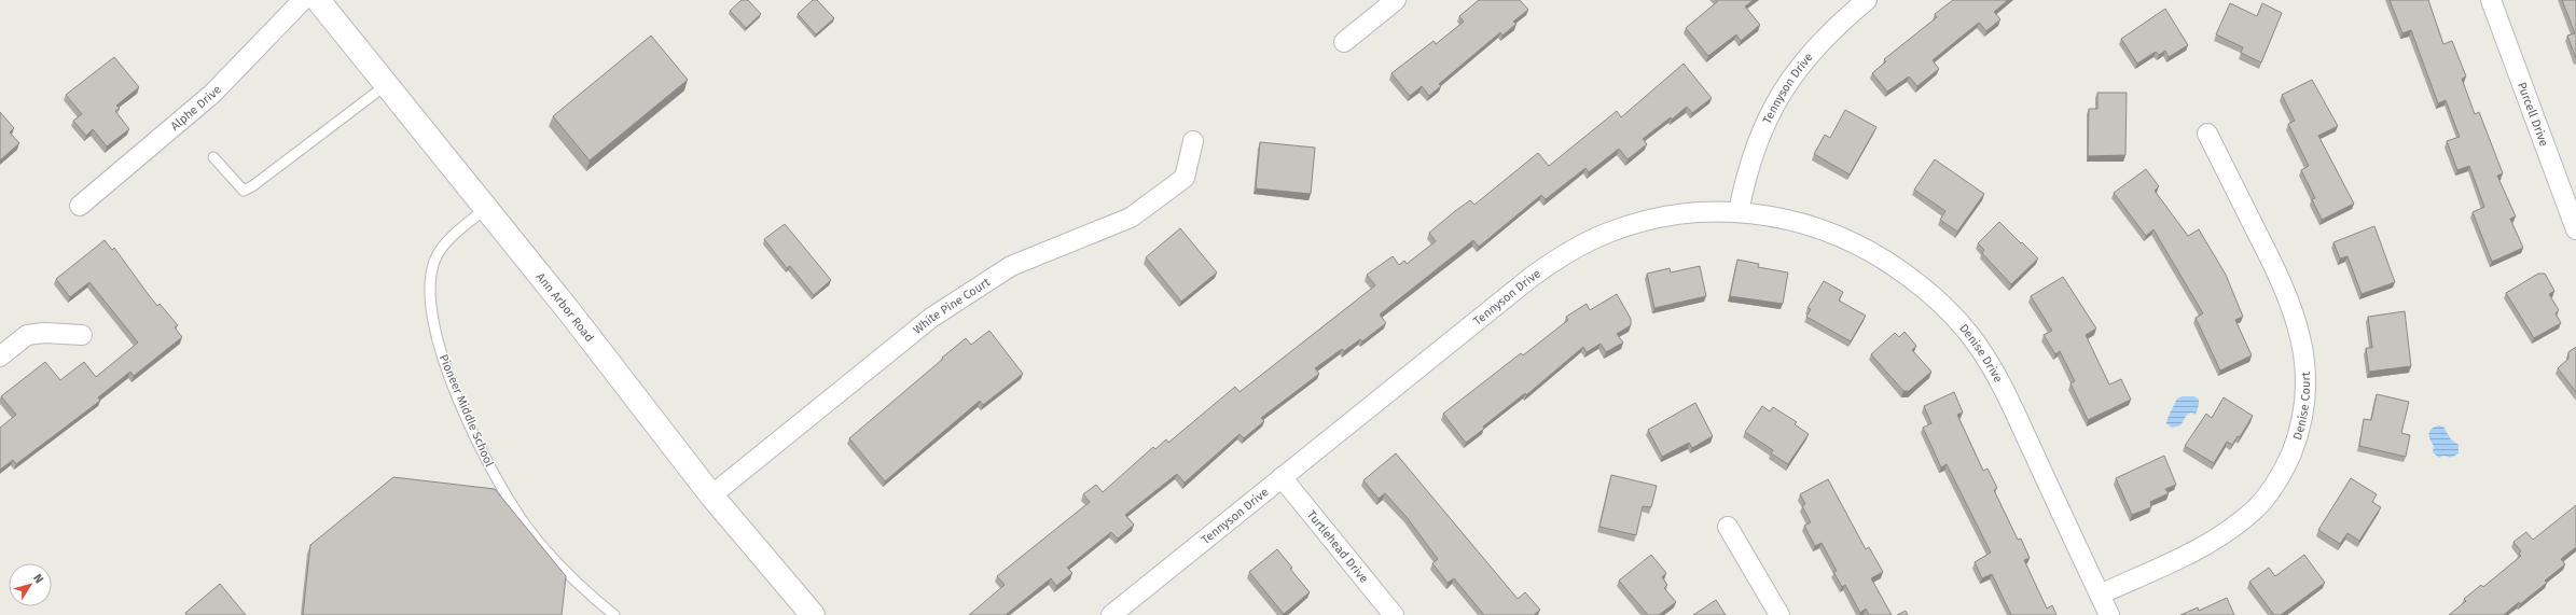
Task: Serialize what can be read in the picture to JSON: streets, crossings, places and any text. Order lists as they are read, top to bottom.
{
  "streets": {
    "main road": ["Ann Arbor Road"],
    "street": [
      "Tennyson Drive",
      "Alphe Drive",
      "Purcell Drive",
      "White Pine Court",
      "Denise Drive",
      "Denise Court",
      "Turtlehead Drive"
    ],
    "lane": ["Pioneer Middle School"]
  },
  "crossings": [
    ["Tennyson Drive", "Denise Drive"],
    ["Tennyson Drive", "Turtlehead Drive"],
    ["Ann Arbor Road", "White Pine Court"],
    ["Ann Arbor Road", "Pioneer Middle School"],
    ["Denise Drive", "Denise Court"]
  ],
  "north": "top right"
}
